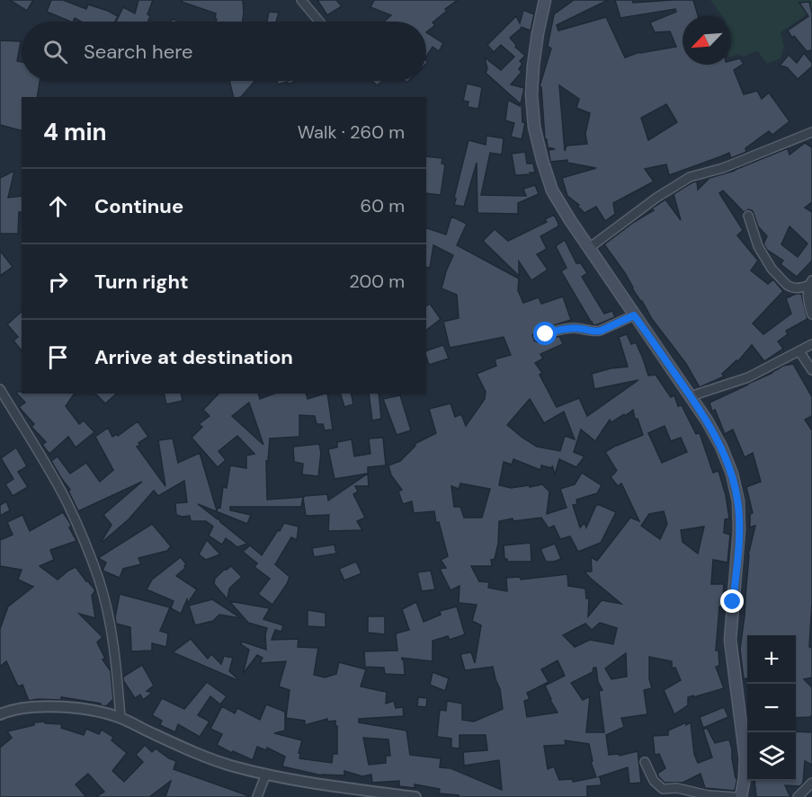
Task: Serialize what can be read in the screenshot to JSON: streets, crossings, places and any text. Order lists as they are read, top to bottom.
{
  "north": "bottom left",
  "page": {
    "search": "Search here",
    "heading": ["4 min", "Walk · 260 m"],
    "list": [
      ["Continue", "60 m"],
      ["Turn right", "200 m"],
      "Arrive at destination"
    ],
    "map_buttons": ["+", "−"]
  }
}
